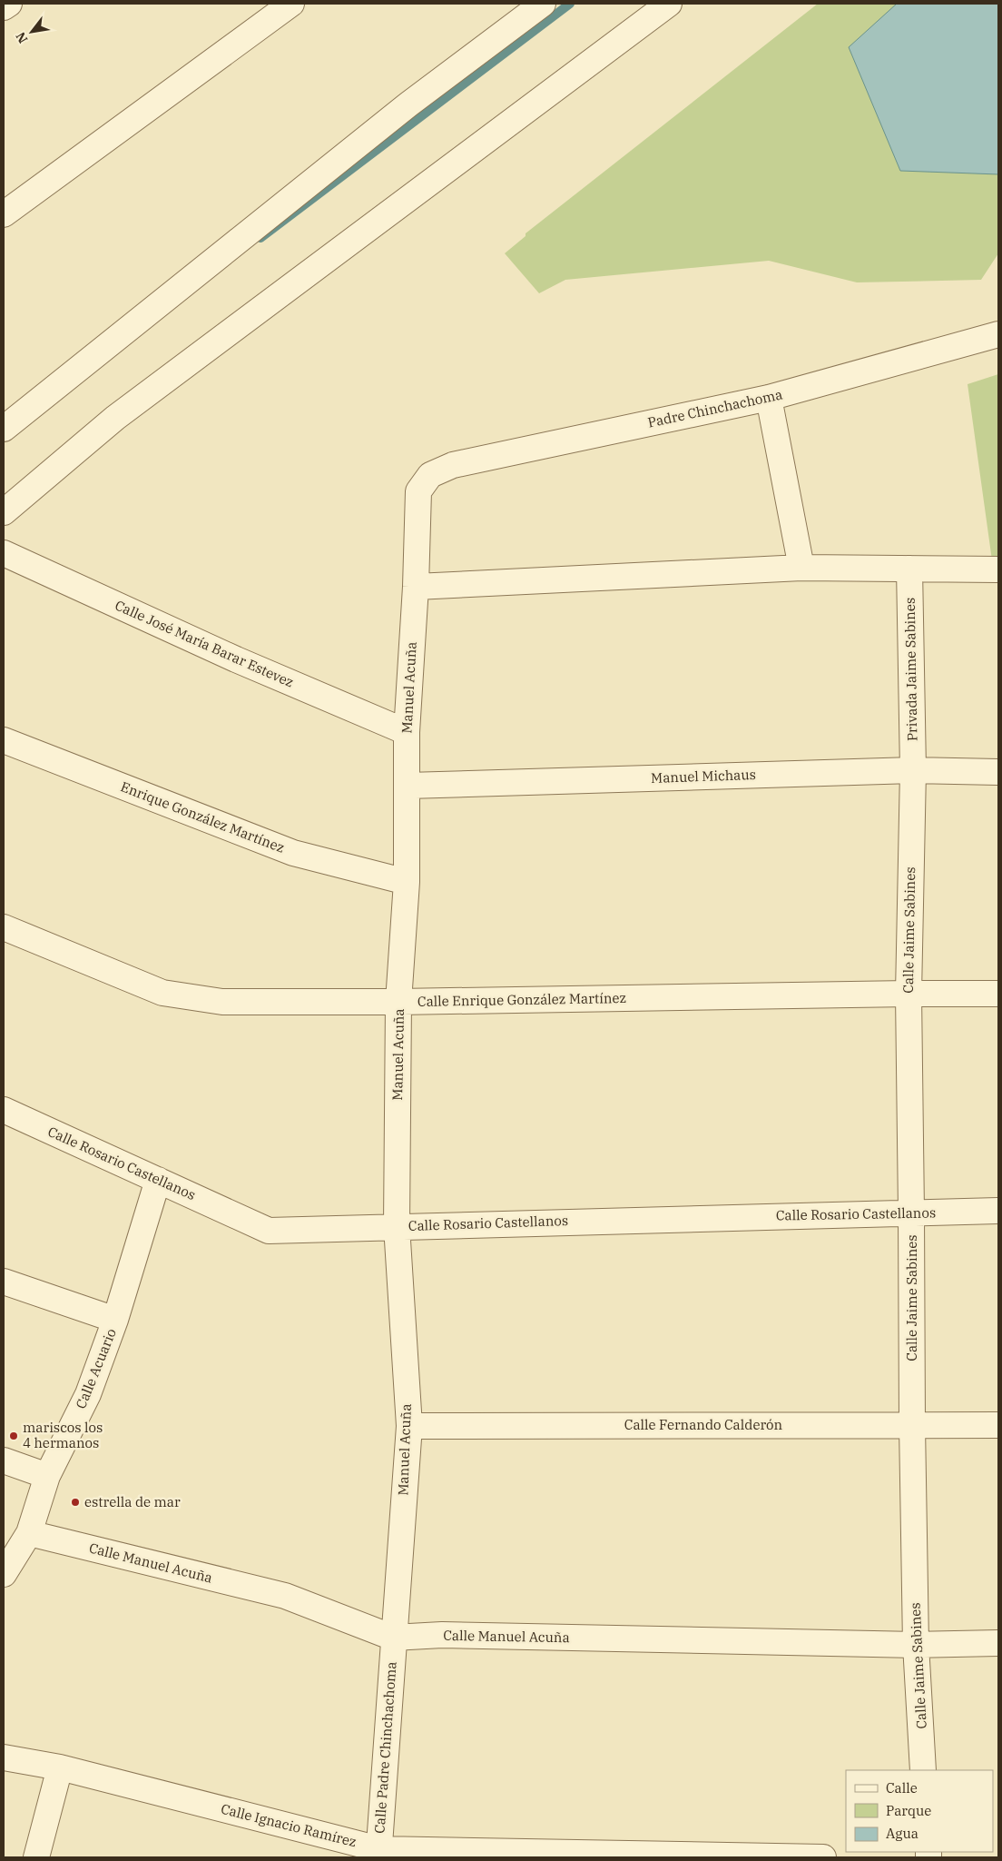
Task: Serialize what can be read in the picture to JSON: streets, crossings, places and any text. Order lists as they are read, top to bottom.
{
  "streets": {
    "street": [
      "Padre Chinchachoma",
      "Calle José María Barar Estevez",
      "Privada Jaime Sabines",
      "Manuel Acuña",
      "Manuel Michaus",
      "Enrique González Martínez",
      "Calle Jaime Sabines",
      "Calle Enrique González Martínez",
      "Calle Rosario Castellanos",
      "Calle Acuario",
      "Calle Fernando Calderón",
      "Calle Manuel Acuña",
      "Calle Padre Chinchachoma",
      "Calle Ignacio Ramírez"
    ]
  },
  "crossings": [
    ["Padre Chinchachoma", "Manuel Acuña"],
    ["Calle José María Barar Estevez", "Manuel Acuña"],
    ["Privada Jaime Sabines", "Manuel Michaus"],
    ["Privada Jaime Sabines", "Calle Jaime Sabines"],
    ["Manuel Acuña", "Manuel Michaus"],
    ["Manuel Acuña", "Enrique González Martínez"],
    ["Manuel Acuña", "Calle Enrique González Martínez"],
    ["Manuel Acuña", "Calle Rosario Castellanos"],
    ["Manuel Acuña", "Calle Fernando Calderón"],
    ["Manuel Acuña", "Calle Manuel Acuña"],
    ["Manuel Acuña", "Calle Padre Chinchachoma"],
    ["Manuel Michaus", "Calle Jaime Sabines"],
    ["Calle Jaime Sabines", "Calle Enrique González Martínez"],
    ["Calle Jaime Sabines", "Calle Rosario Castellanos"],
    ["Calle Jaime Sabines", "Calle Fernando Calderón"],
    ["Calle Jaime Sabines", "Calle Manuel Acuña"],
    ["Calle Rosario Castellanos", "Calle Acuario"],
    ["Calle Acuario", "Calle Manuel Acuña"],
    ["Calle Manuel Acuña", "Calle Padre Chinchachoma"],
    ["Calle Padre Chinchachoma", "Calle Ignacio Ramírez"]
  ],
  "places": ["mariscos los 4 hermanos", "estrella de mar"],
  "legend": ["Calle", "Parque", "Agua"],
  "north": "bottom left"
}
